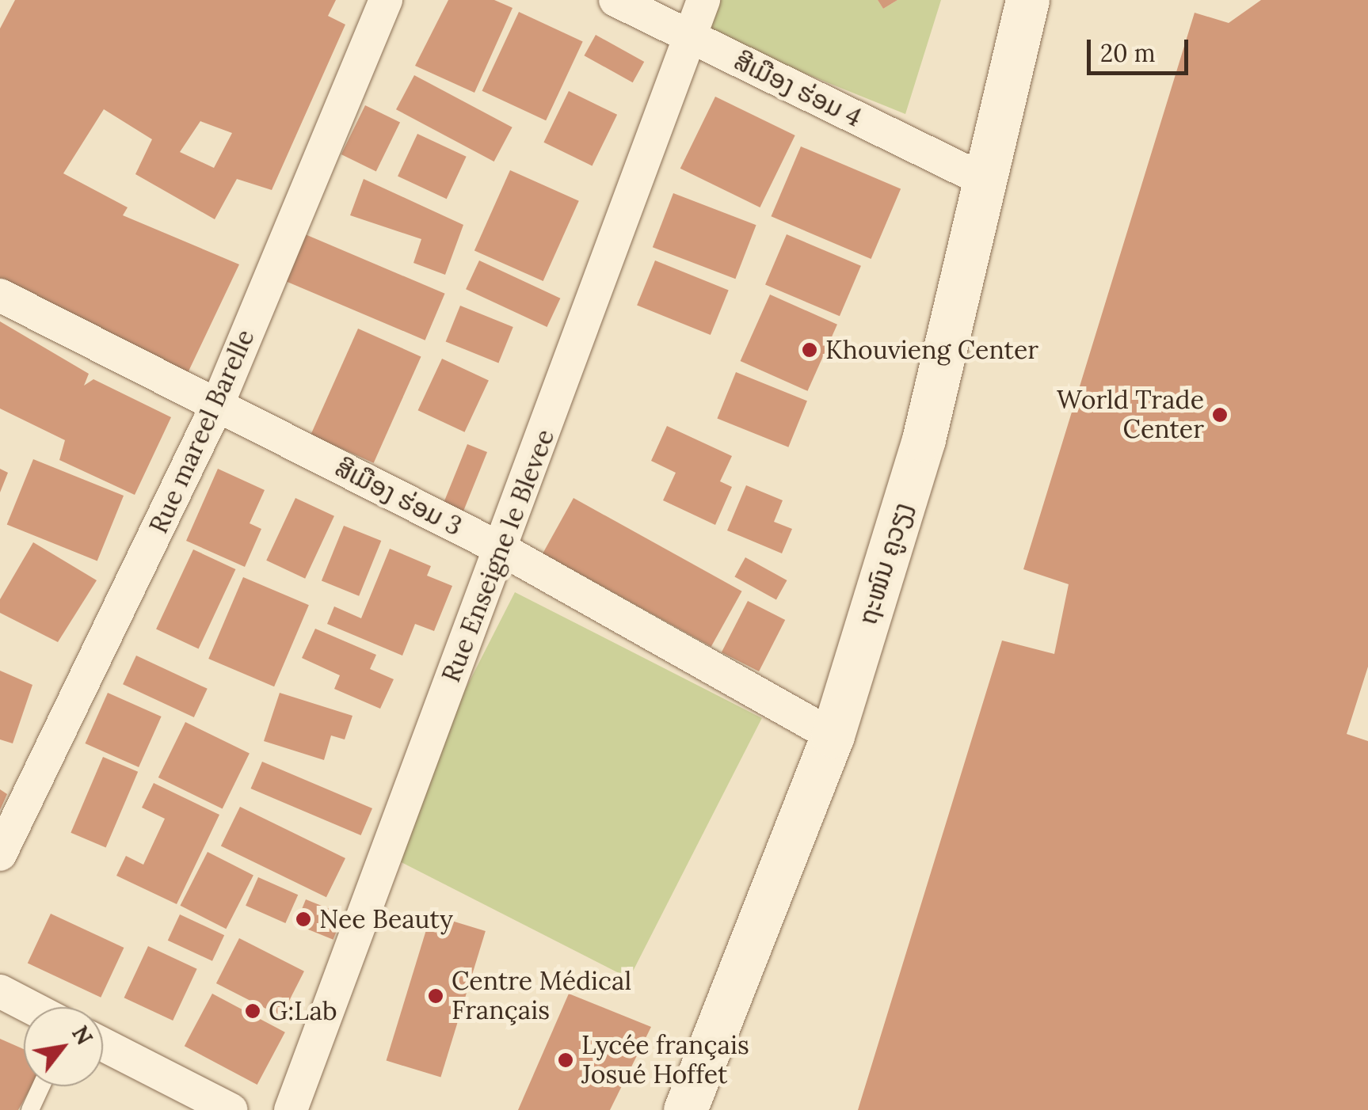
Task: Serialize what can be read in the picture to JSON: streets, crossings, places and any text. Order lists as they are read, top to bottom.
{
  "streets": {
    "street": [
      "ສີເມືອງ ຮ່ອມ 4",
      "Rue mareel Barelle",
      "ສີເມືອງ ຮ່ອມ 3",
      "Rue Enseigne le Blevee",
      "ຖະໜົນ ຄູວຽງ"
    ]
  },
  "crossings": [
    ["ສີເມືອງ ຮ່ອມ 4", "Rue Enseigne le Blevee"],
    ["ສີເມືອງ ຮ່ອມ 4", "ຖະໜົນ ຄູວຽງ"],
    ["Rue mareel Barelle", "ສີເມືອງ ຮ່ອມ 3"],
    ["ສີເມືອງ ຮ່ອມ 3", "Rue Enseigne le Blevee"],
    ["ສີເມືອງ ຮ່ອມ 3", "ຖະໜົນ ຄູວຽງ"]
  ],
  "places": [
    "Khouvieng Center",
    "World Trade Center",
    "Nee Beauty",
    "Centre Médical Français",
    "G:Lab",
    "Lycée français Josué Hoffet"
  ],
  "scale_bar": "20 m",
  "north": "top right"
}
